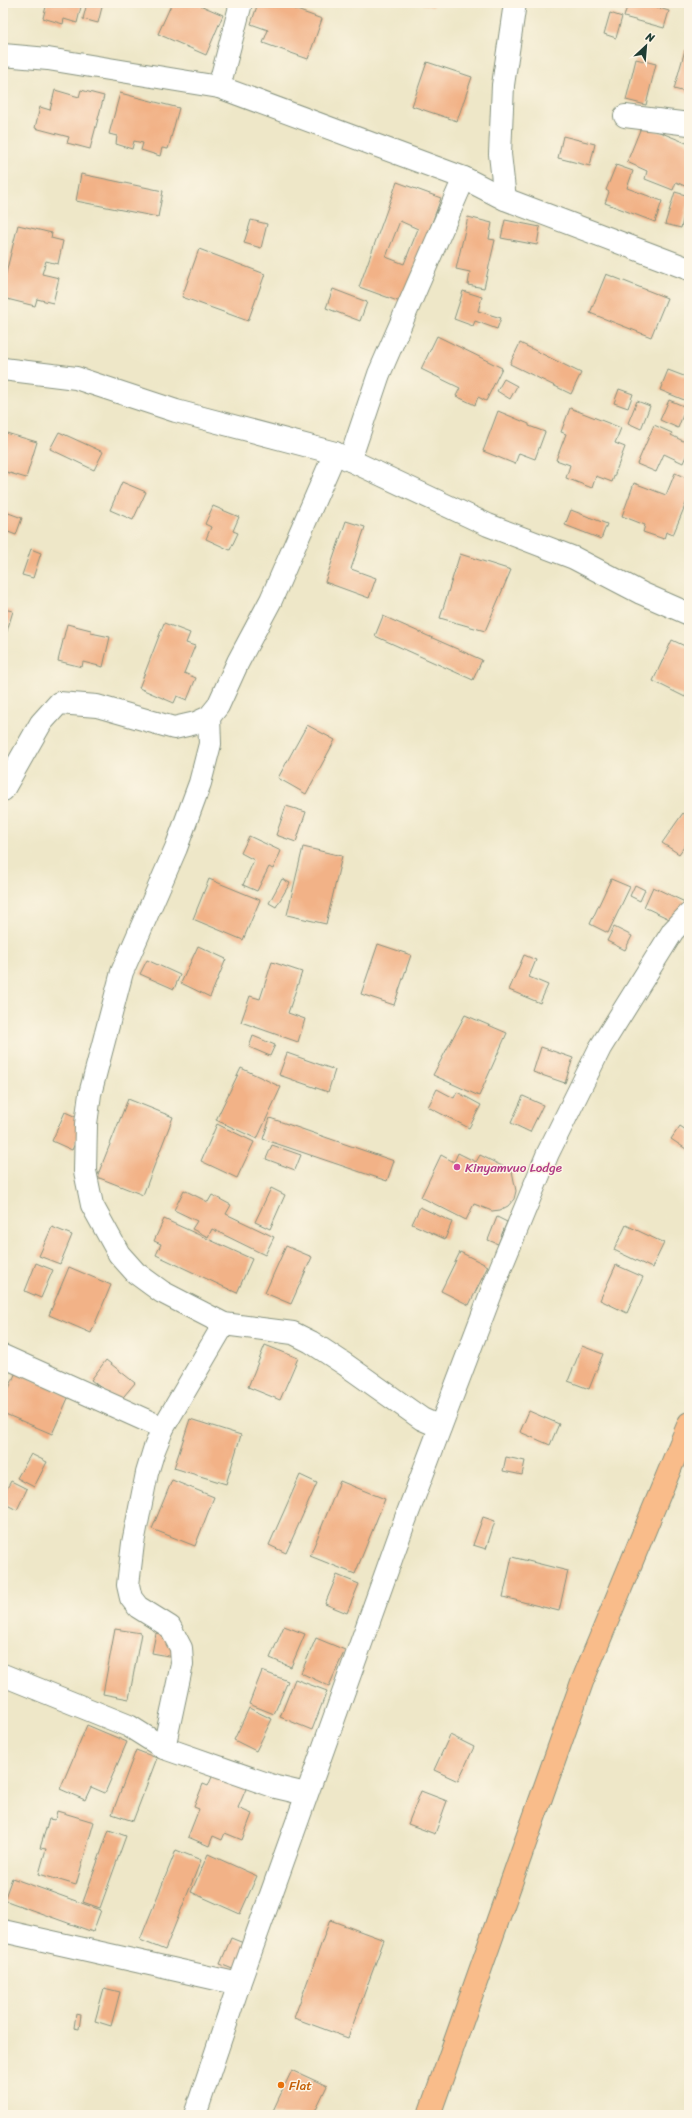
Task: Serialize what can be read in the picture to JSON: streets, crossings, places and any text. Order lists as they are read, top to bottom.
{
  "places": ["Kinyamvuo Lodge", "Flat"],
  "north": "top right"
}
